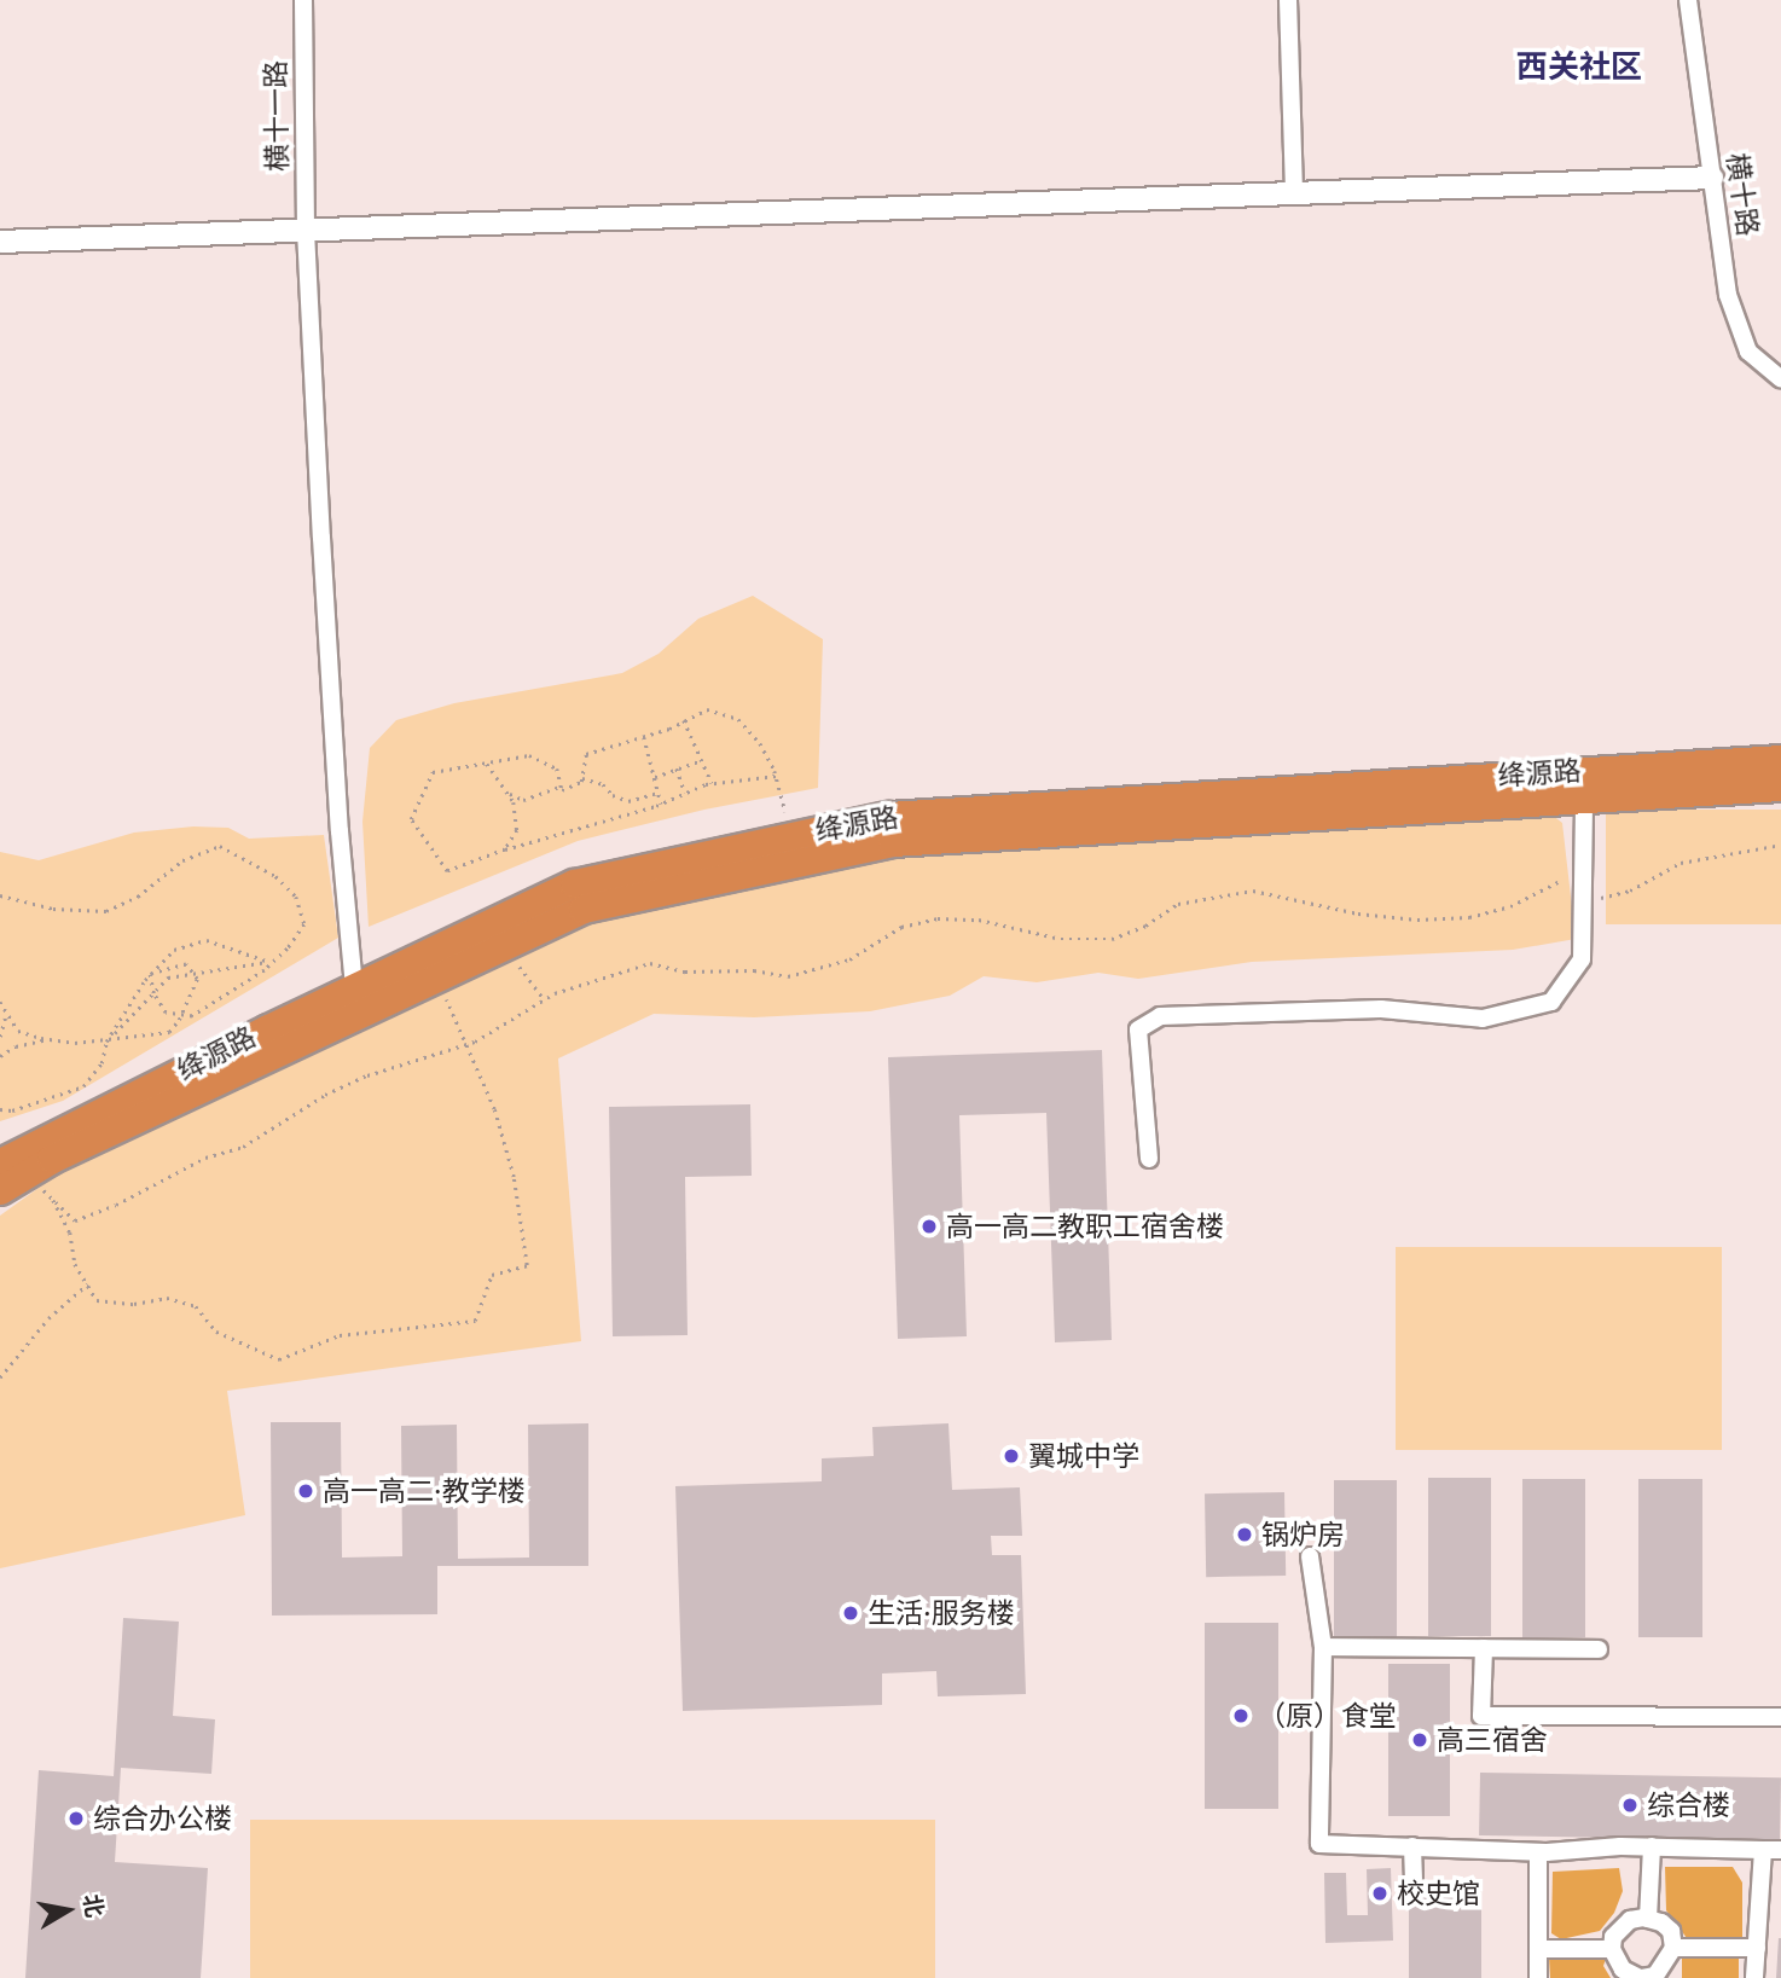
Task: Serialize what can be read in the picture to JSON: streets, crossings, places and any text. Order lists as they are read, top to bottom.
{
  "streets": {
    "highway": ["绛源路"],
    "street": ["横十一路", "横十路"]
  },
  "crossings": [
    ["横十一路", "绛源路"]
  ],
  "districts": ["西关社区"],
  "places": [
    "高一高二教职工宿舍楼",
    "翼城中学",
    "高一高二·教学楼",
    "锅炉房",
    "生活·服务楼",
    "（原）食堂",
    "高三宿舍",
    "综合楼",
    "综合办公楼",
    "校史馆"
  ],
  "north": "right"
}
